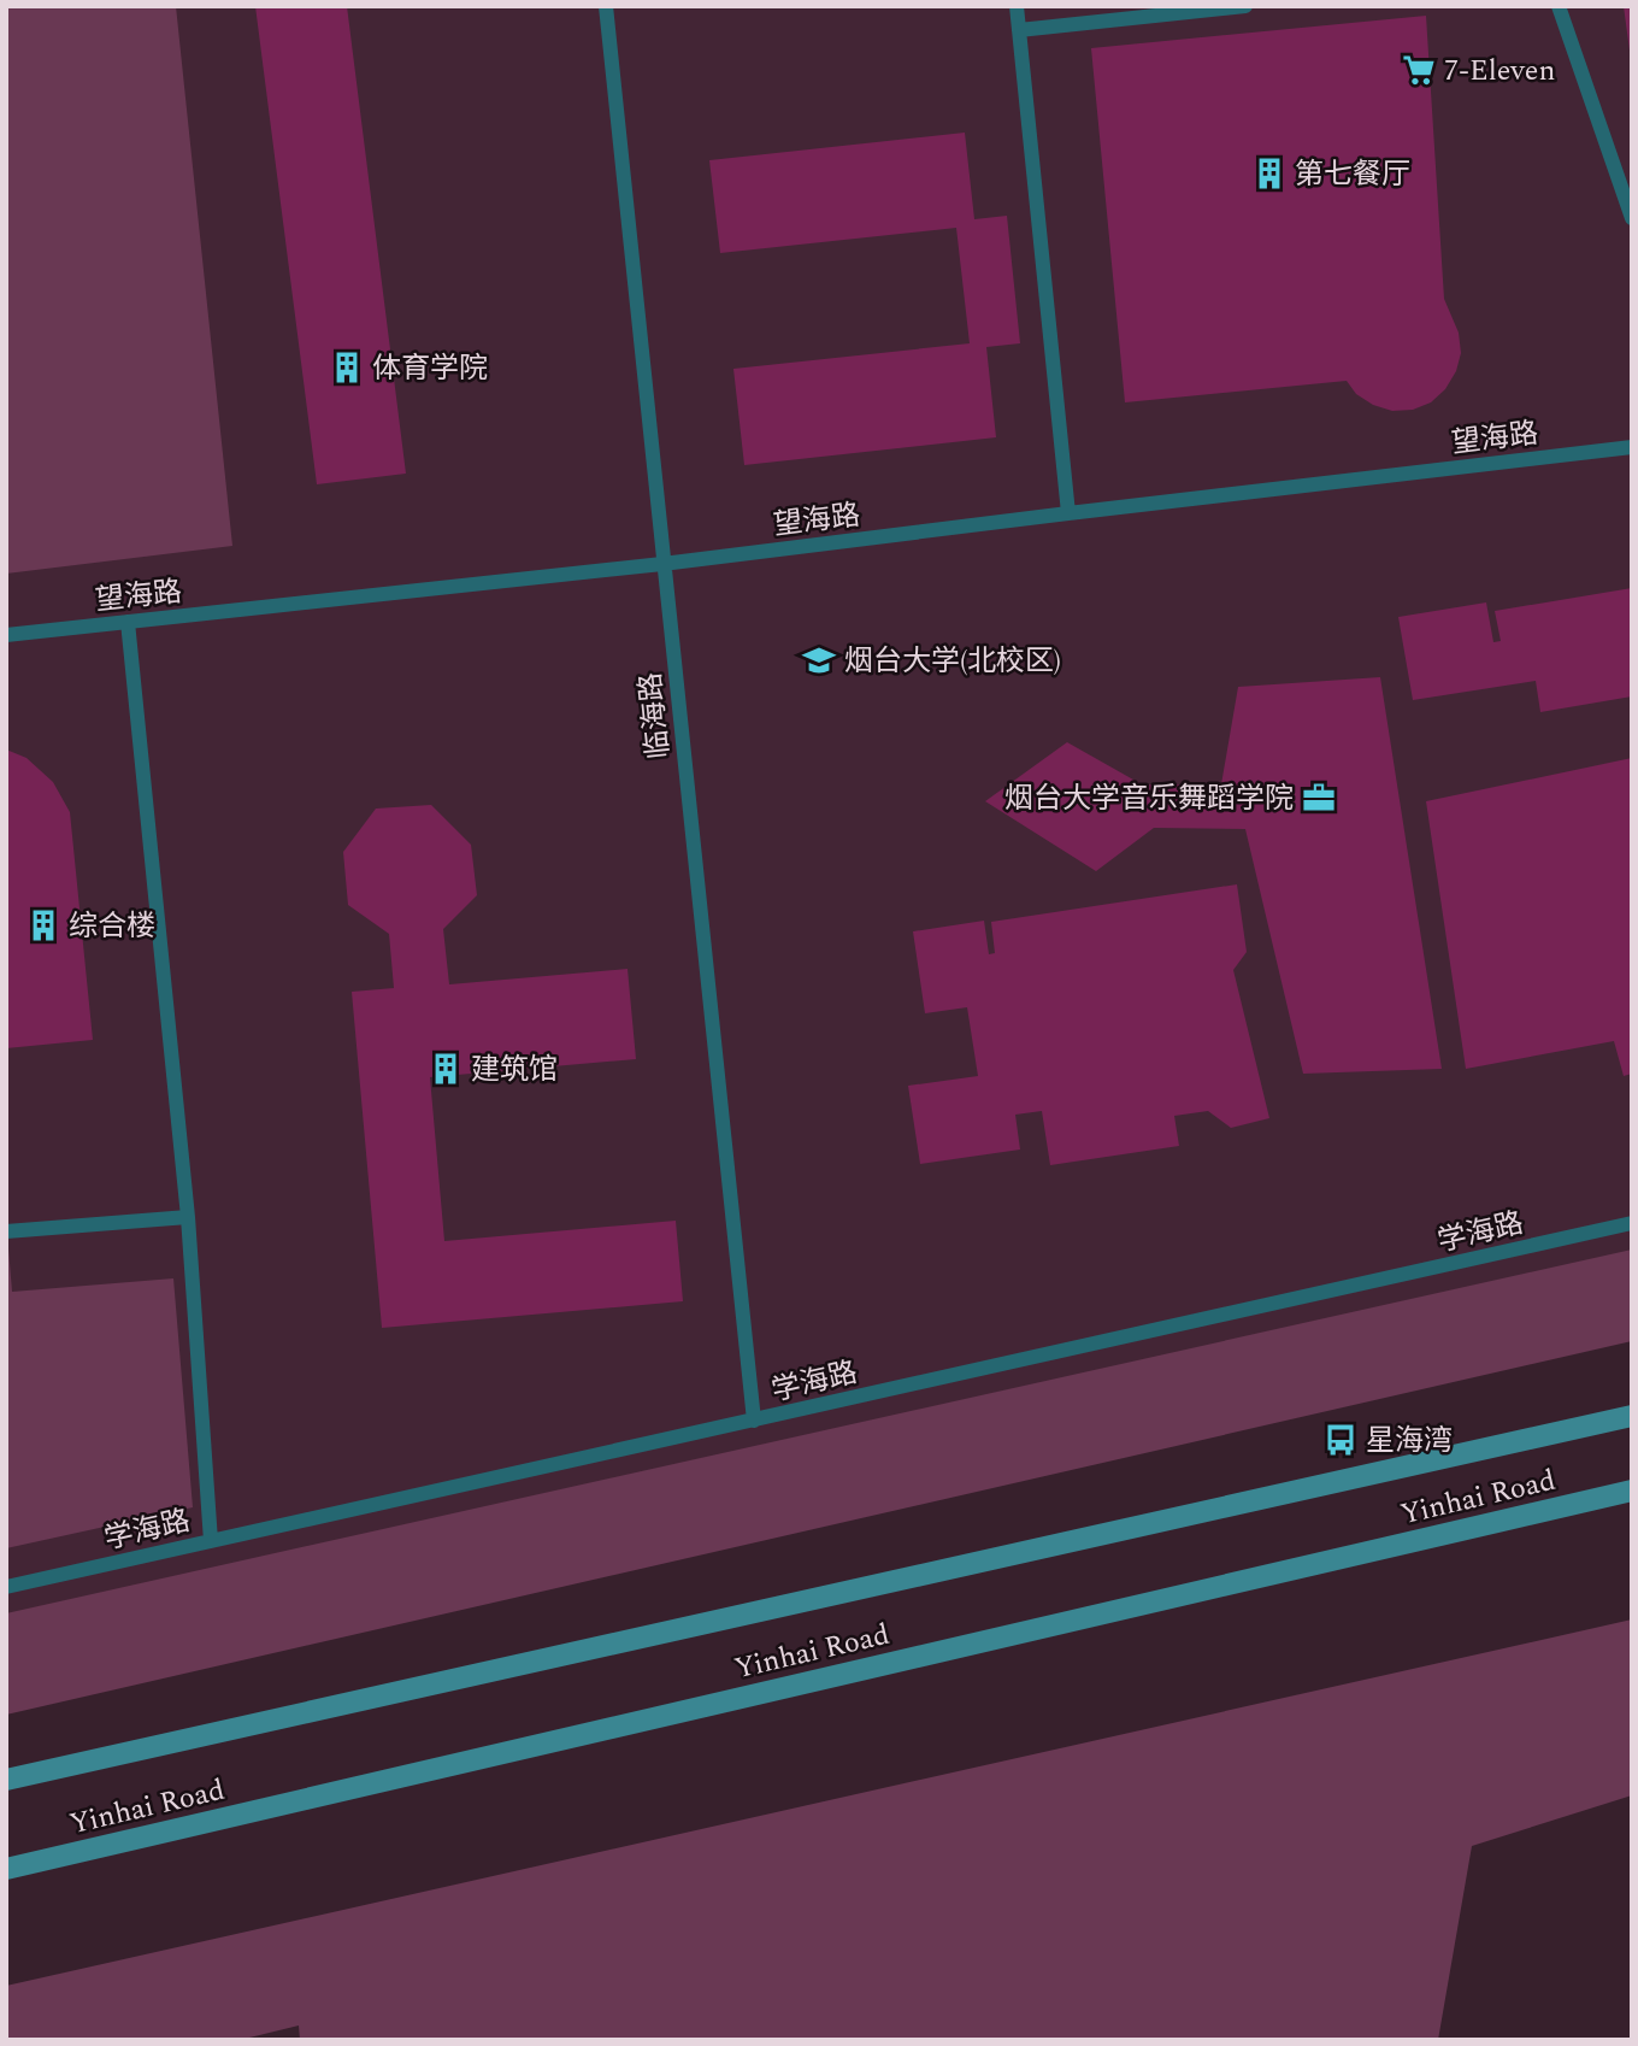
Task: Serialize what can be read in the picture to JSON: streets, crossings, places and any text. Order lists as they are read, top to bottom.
{
  "streets": {
    "main road": ["Yinhai Road"],
    "lane": ["望海路", "临海路", "学海路"]
  },
  "crossings": [
    ["望海路", "临海路"],
    ["临海路", "学海路"]
  ],
  "places": {
    "supermarket": ["7-Eleven"],
    "building": [
      "第七餐厅",
      "体育学院",
      "综合楼",
      "建筑馆"
    ],
    "school or university": ["烟台大学(北校区)"],
    "office": ["烟台大学音乐舞蹈学院"],
    "bus stop": ["星海湾"]
  }
}
